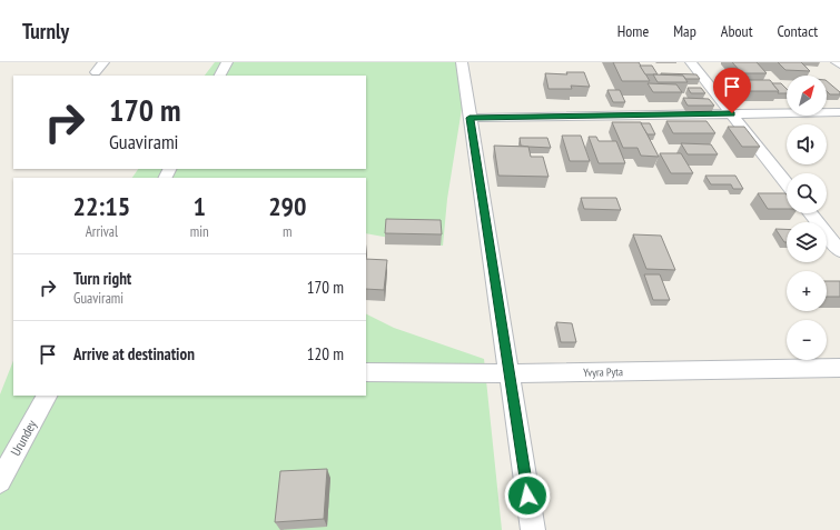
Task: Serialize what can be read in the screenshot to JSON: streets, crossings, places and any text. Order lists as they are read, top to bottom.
{
  "streets": {
    "street": ["Yvyra Pyta", "Urundey"]
  },
  "north": "top right",
  "page": {
    "header": "Turnly",
    "nav": [
      "Home",
      "Map",
      "About",
      "Contact"
    ],
    "map_buttons": ["+", "−"],
    "turn": ["170 m", "Guavirami"],
    "eta": [
      "22:15",
      "Arrival",
      "1",
      "min",
      "290",
      "m"
    ],
    "list": [
      {
        "name": "Turn right",
        "note": "Guavirami",
        "value": "170 m"
      },
      {
        "name": "Arrive at destination",
        "value": "120 m"
      }
    ]
  }
}
